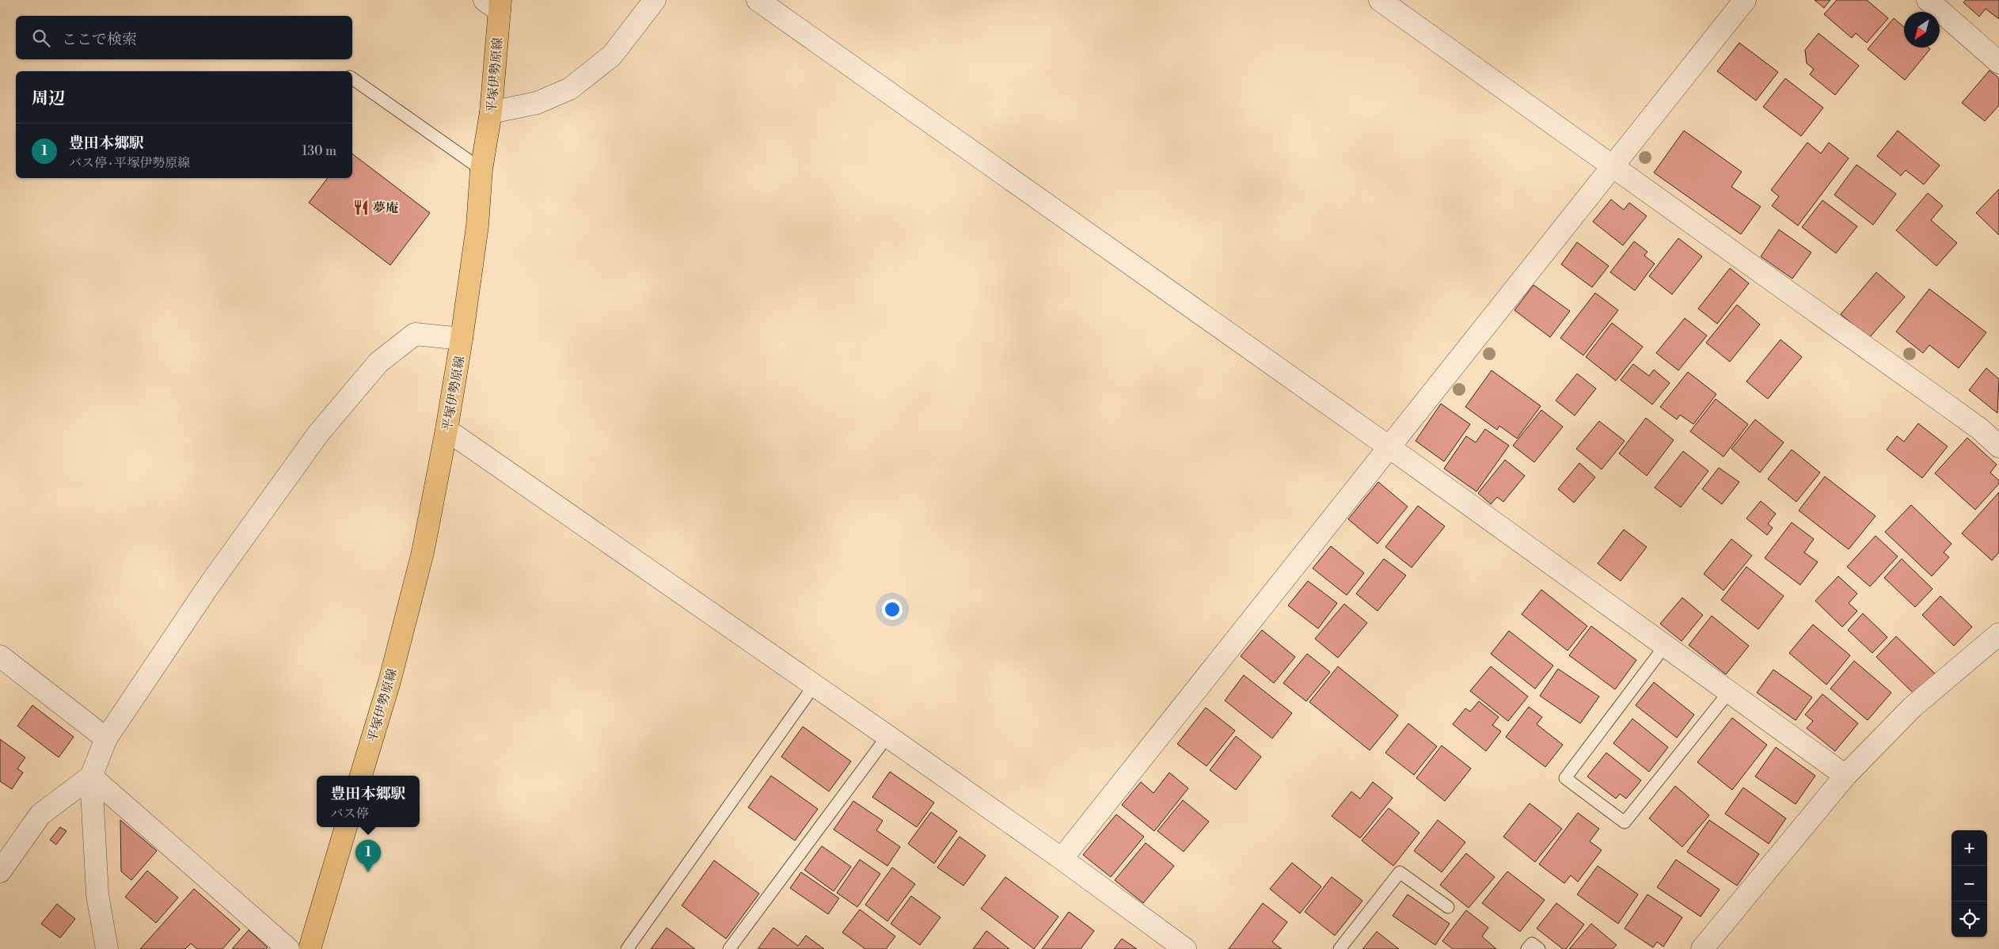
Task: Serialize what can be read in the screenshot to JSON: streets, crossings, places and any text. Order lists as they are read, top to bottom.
{
  "streets": {
    "main road": ["平塚伊勢原線"]
  },
  "places": {
    "restaurant": ["夢庵"]
  },
  "north": "bottom left",
  "page": {
    "search": "ここで検索",
    "heading": "周辺",
    "list": [
      {
        "mark": "1",
        "name": "豊田本郷駅",
        "note": "バス停 · 平塚伊勢原線",
        "value": "130 m"
      }
    ],
    "popup": ["豊田本郷駅", "バス停"],
    "map_buttons": ["+", "−"],
    "pins": "1"
  }
}
